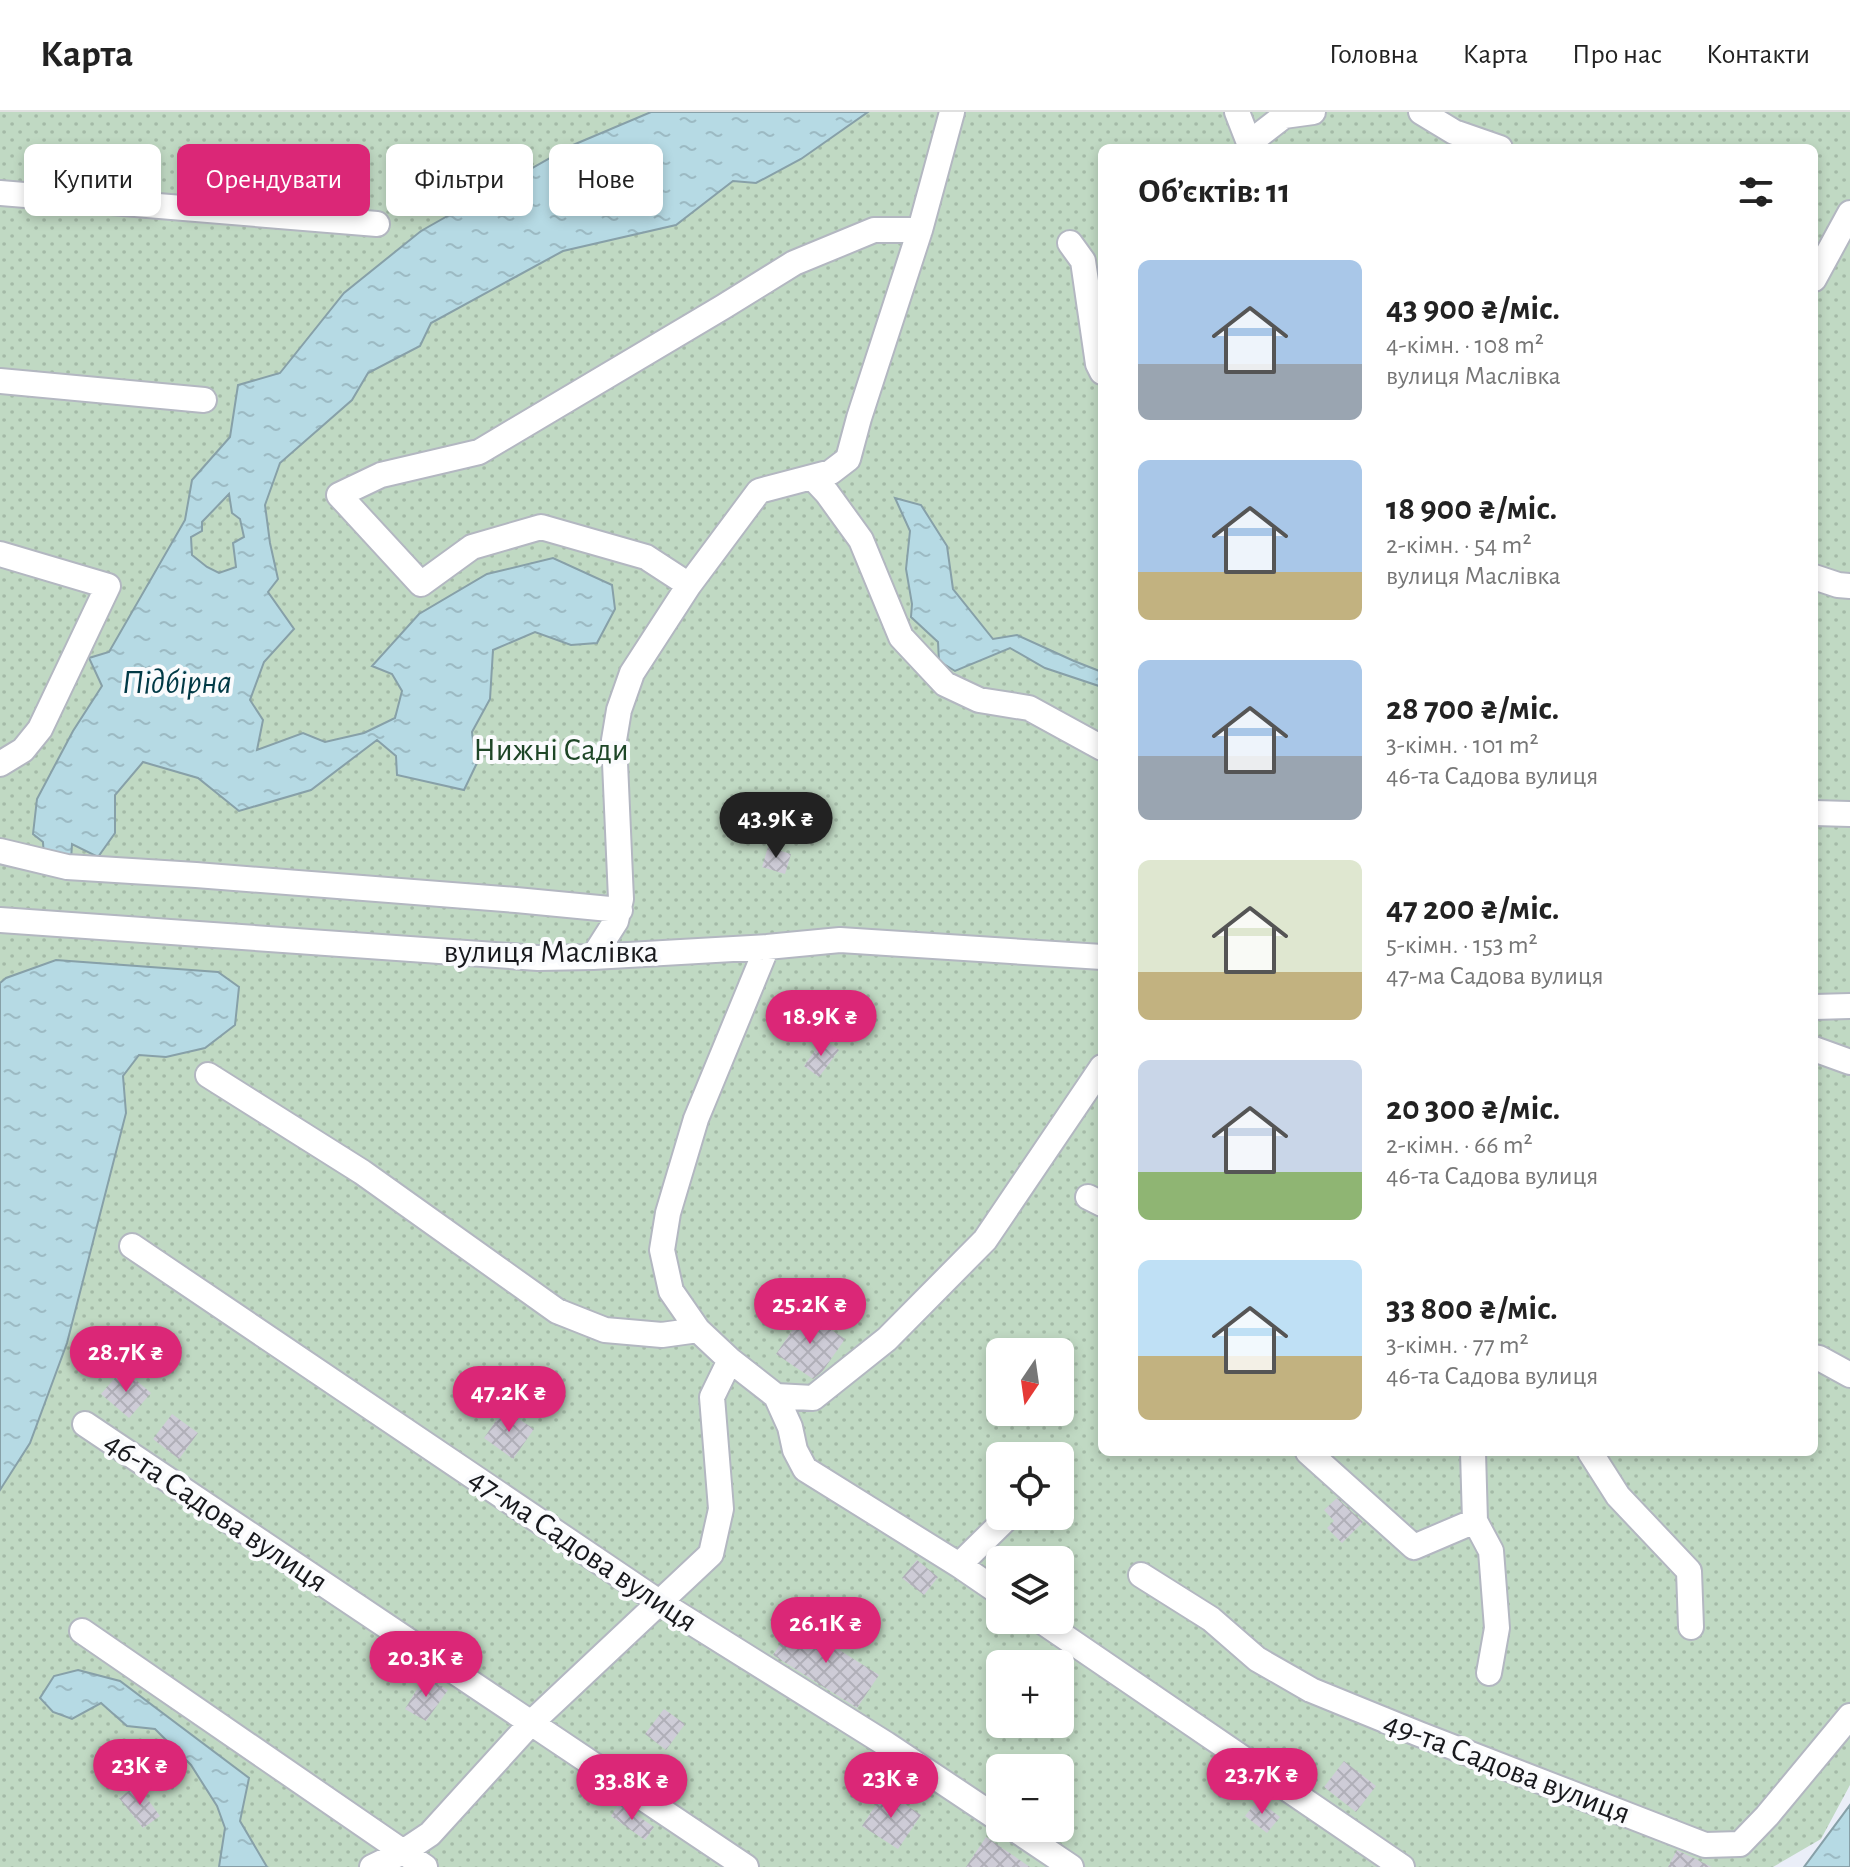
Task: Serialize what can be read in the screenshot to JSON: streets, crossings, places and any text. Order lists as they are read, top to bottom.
{
  "streets": {
    "street": [
      "вулиця Маслівка",
      "46-та Садова вулиця",
      "47-ма Садова вулиця",
      "49-та Садова вулиця"
    ]
  },
  "water": ["Підбірна"],
  "parks": ["Нижні Сади"],
  "north": "bottom",
  "page": {
    "header": "Карта",
    "nav": [
      "Головна",
      "Карта",
      "Про нас",
      "Контакти"
    ],
    "chip": [
      "Купити",
      "Орендувати",
      "Фільтри",
      "Нове"
    ],
    "heading": "Об’єктів: 11",
    "list": [
      {
        "name": "43 900 ₴/міс.",
        "note": "4-кімн. · 108 m² · вулиця Маслівка"
      },
      {
        "name": "18 900 ₴/міс.",
        "note": "2-кімн. · 54 m² · вулиця Маслівка"
      },
      {
        "name": "28 700 ₴/міс.",
        "note": "3-кімн. · 101 m² · 46-та Садова вулиця"
      },
      {
        "name": "47 200 ₴/міс.",
        "note": "5-кімн. · 153 m² · 47-ма Садова вулиця"
      },
      {
        "name": "20 300 ₴/міс.",
        "note": "2-кімн. · 66 m² · 46-та Садова вулиця"
      },
      {
        "name": "33 800 ₴/міс.",
        "note": "3-кімн. · 77 m² · 46-та Садова вулиця"
      }
    ],
    "price": [
      "43.9K ₴",
      "18.9K ₴",
      "25.2K ₴",
      "28.7K ₴",
      "47.2K ₴",
      "26.1K ₴",
      "20.3K ₴",
      "23K ₴",
      "23.7K ₴",
      "23K ₴",
      "33.8K ₴"
    ],
    "map_buttons": ["+", "−"]
  }
}
